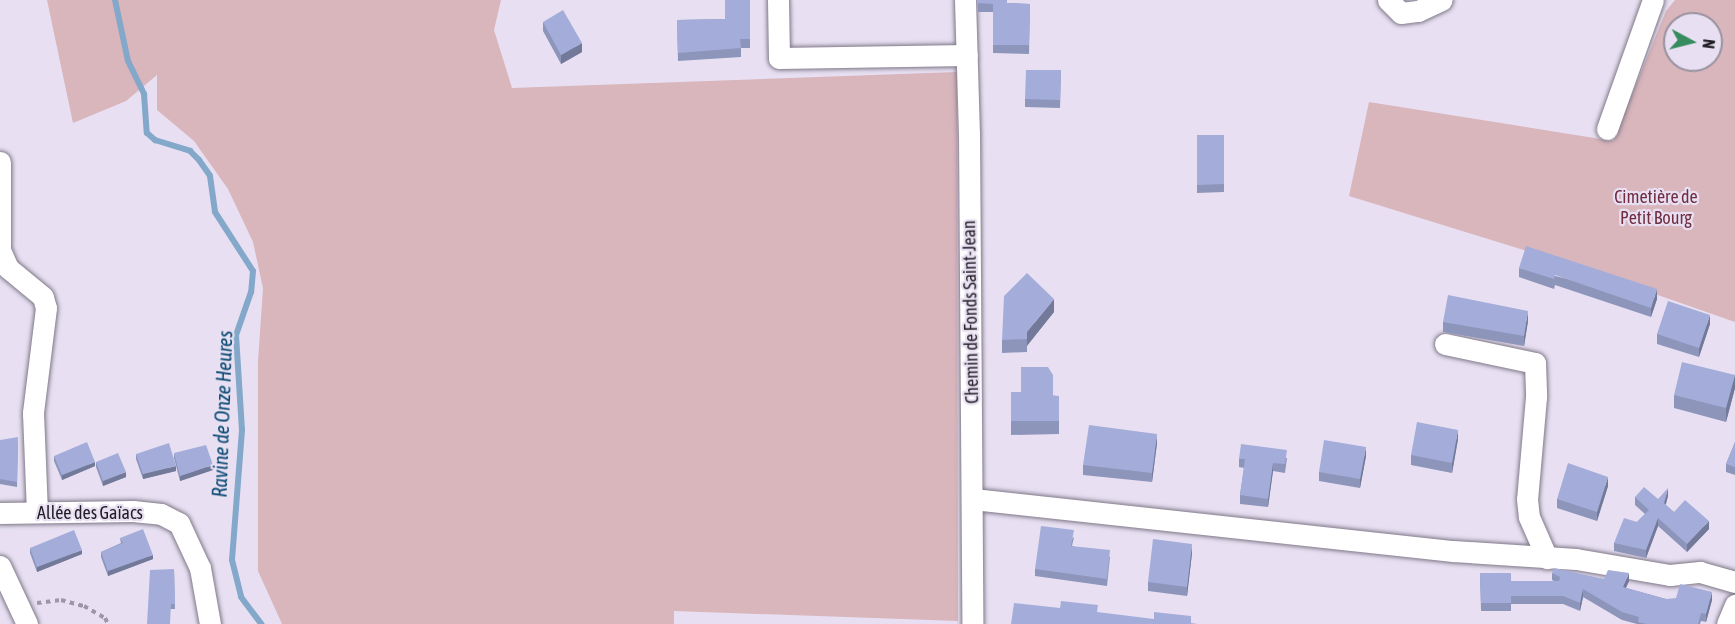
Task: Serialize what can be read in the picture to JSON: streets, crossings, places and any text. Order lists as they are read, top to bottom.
{
  "streets": {
    "street": ["Chemin de Fonds Saint-Jean", "Allée des Gaïacs"]
  },
  "water": ["Ravine de Onze Heures"],
  "parks": ["Cimetière de Petit Bourg"],
  "north": "right"
}
